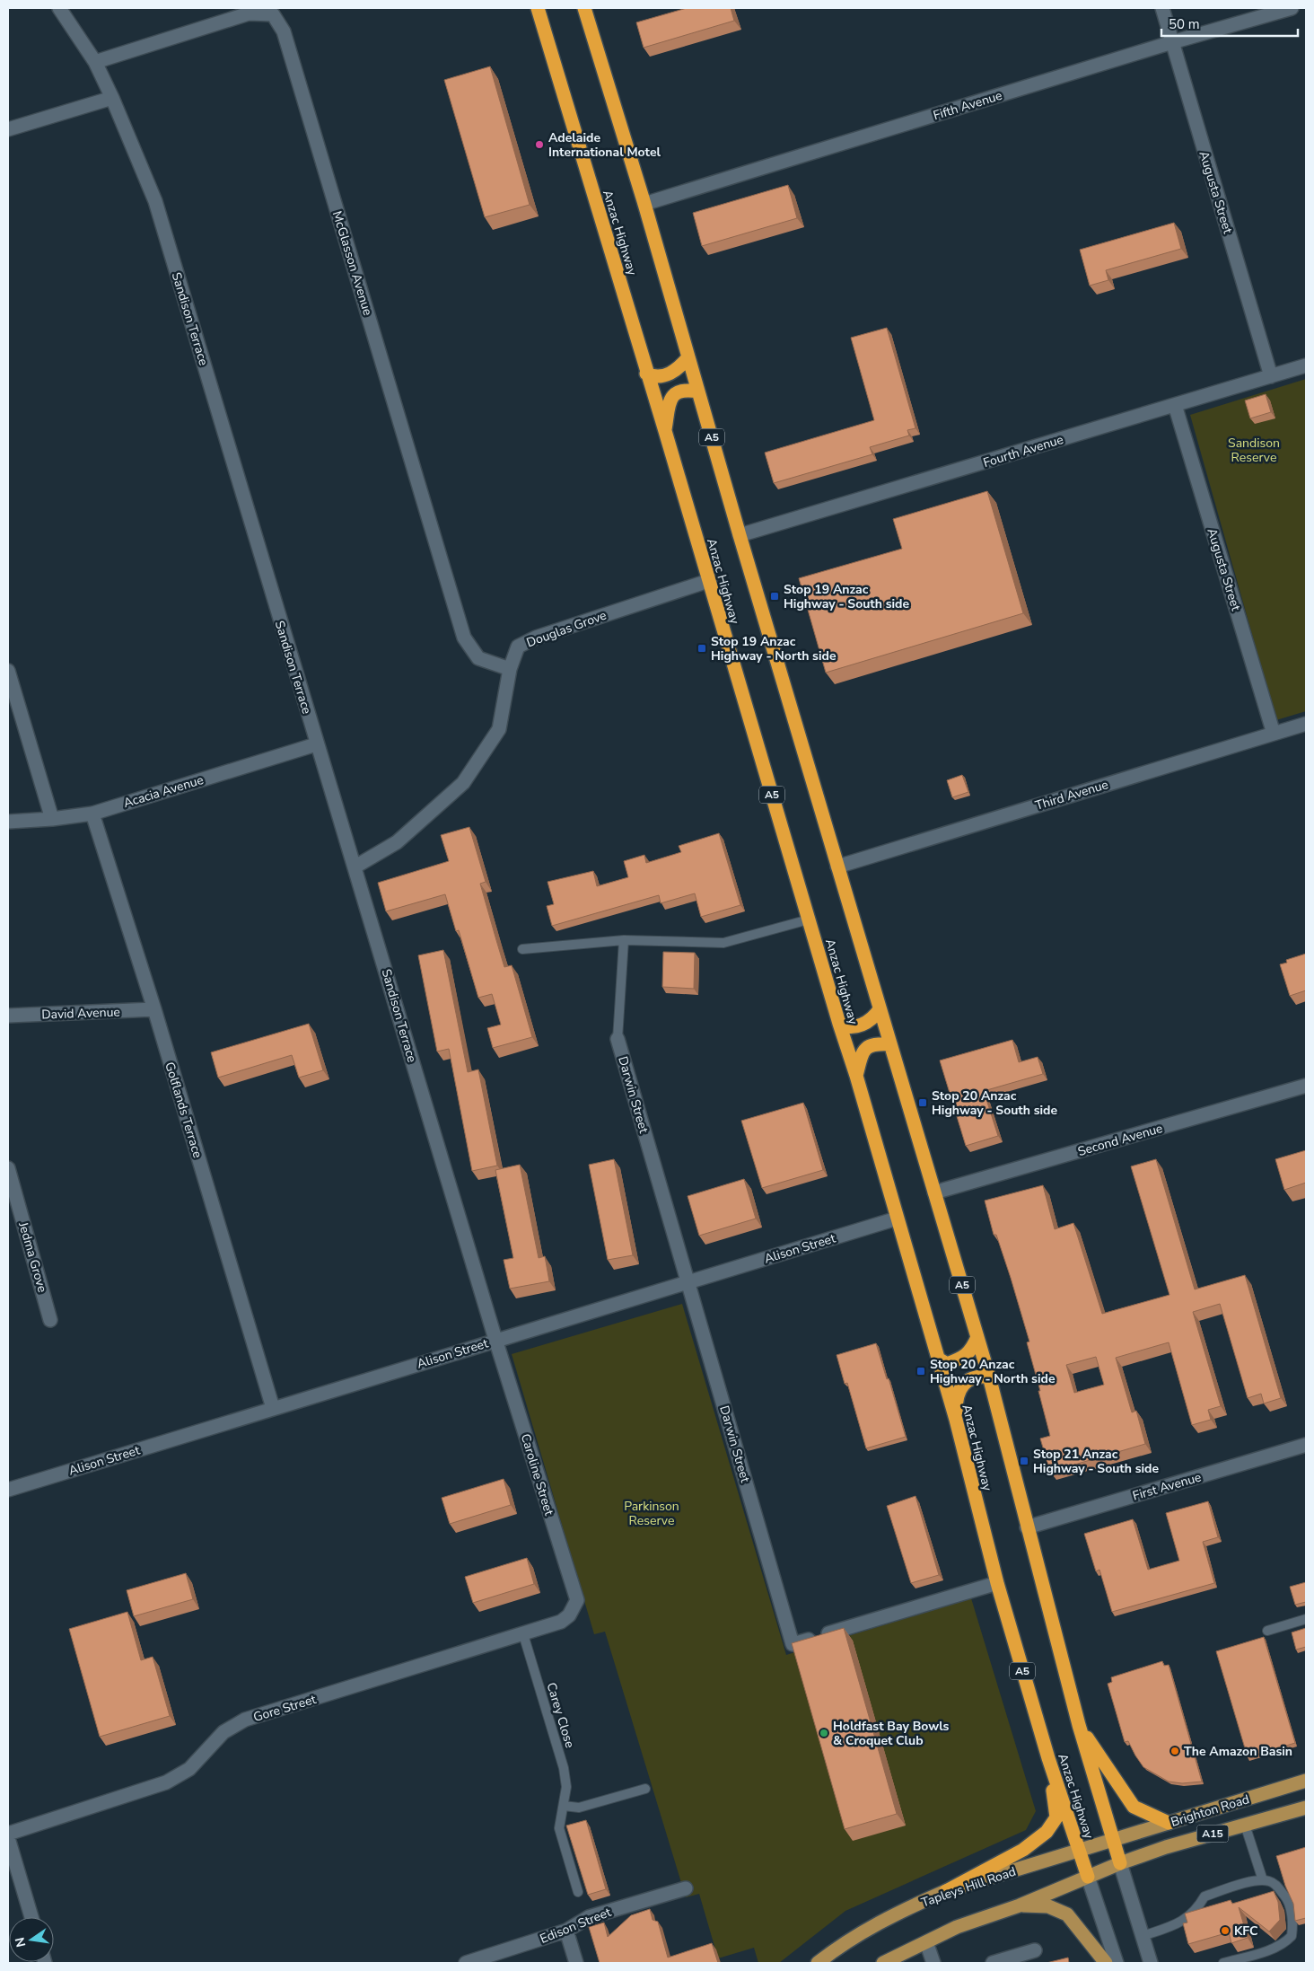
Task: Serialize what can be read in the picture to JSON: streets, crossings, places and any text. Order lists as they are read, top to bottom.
{
  "streets": {
    "highway": ["Anzac Highway", "A5"],
    "main road": ["Brighton Road", "A15", "Tapleys Hill Road"],
    "street": [
      "Fifth Avenue",
      "Augusta Street",
      "McGlasson Avenue",
      "Sandison Terrace",
      "Fourth Avenue",
      "Douglas Grove",
      "Acacia Avenue",
      "Third Avenue",
      "David Avenue",
      "Darwin Street",
      "Golflands Terrace",
      "Second Avenue",
      "Alison Street",
      "Jedma Grove",
      "Caroline Street",
      "First Avenue",
      "Gore Street",
      "Edison Street"
    ],
    "lane": ["Carey Close"]
  },
  "crossings": [
    ["Fifth Avenue", "Augusta Street"],
    ["Fifth Avenue", "Anzac Highway"],
    ["Augusta Street", "Fourth Avenue"],
    ["Augusta Street", "Third Avenue"],
    ["Anzac Highway", "Fourth Avenue"],
    ["Anzac Highway", "Douglas Grove"],
    ["Anzac Highway", "Third Avenue"],
    ["Anzac Highway", "Darwin Street"],
    ["Anzac Highway", "Second Avenue"],
    ["Anzac Highway", "Alison Street"],
    ["Anzac Highway", "First Avenue"],
    ["Anzac Highway", "Brighton Road"],
    ["Anzac Highway", "A15"],
    ["Anzac Highway", "Tapleys Hill Road"],
    ["McGlasson Avenue", "Sandison Terrace"],
    ["McGlasson Avenue", "Douglas Grove"],
    ["Sandison Terrace", "Douglas Grove"],
    ["Sandison Terrace", "Acacia Avenue"],
    ["Sandison Terrace", "Alison Street"],
    ["Sandison Terrace", "Caroline Street"],
    ["Acacia Avenue", "Golflands Terrace"],
    ["David Avenue", "Golflands Terrace"],
    ["Darwin Street", "Alison Street"],
    ["Golflands Terrace", "Alison Street"],
    ["Alison Street", "Caroline Street"],
    ["Caroline Street", "Gore Street"],
    ["Gore Street", "Carey Close"],
    ["Brighton Road", "A15"],
    ["A15", "Tapleys Hill Road"]
  ],
  "parks": ["Sandison Reserve", "Parkinson Reserve"],
  "places": {
    "other": [
      "Adelaide International Motel",
      "Holdfast Bay Bowls & Croquet Club",
      "The Amazon Basin",
      "KFC"
    ],
    "transit": [
      "Stop 19 Anzac Highway - South side",
      "Stop 19 Anzac Highway - North side",
      "Stop 20 Anzac Highway - South side",
      "Stop 20 Anzac Highway - North side",
      "Stop 21 Anzac Highway - South side"
    ]
  },
  "scale_bar": "50 m",
  "north": "left"
}
